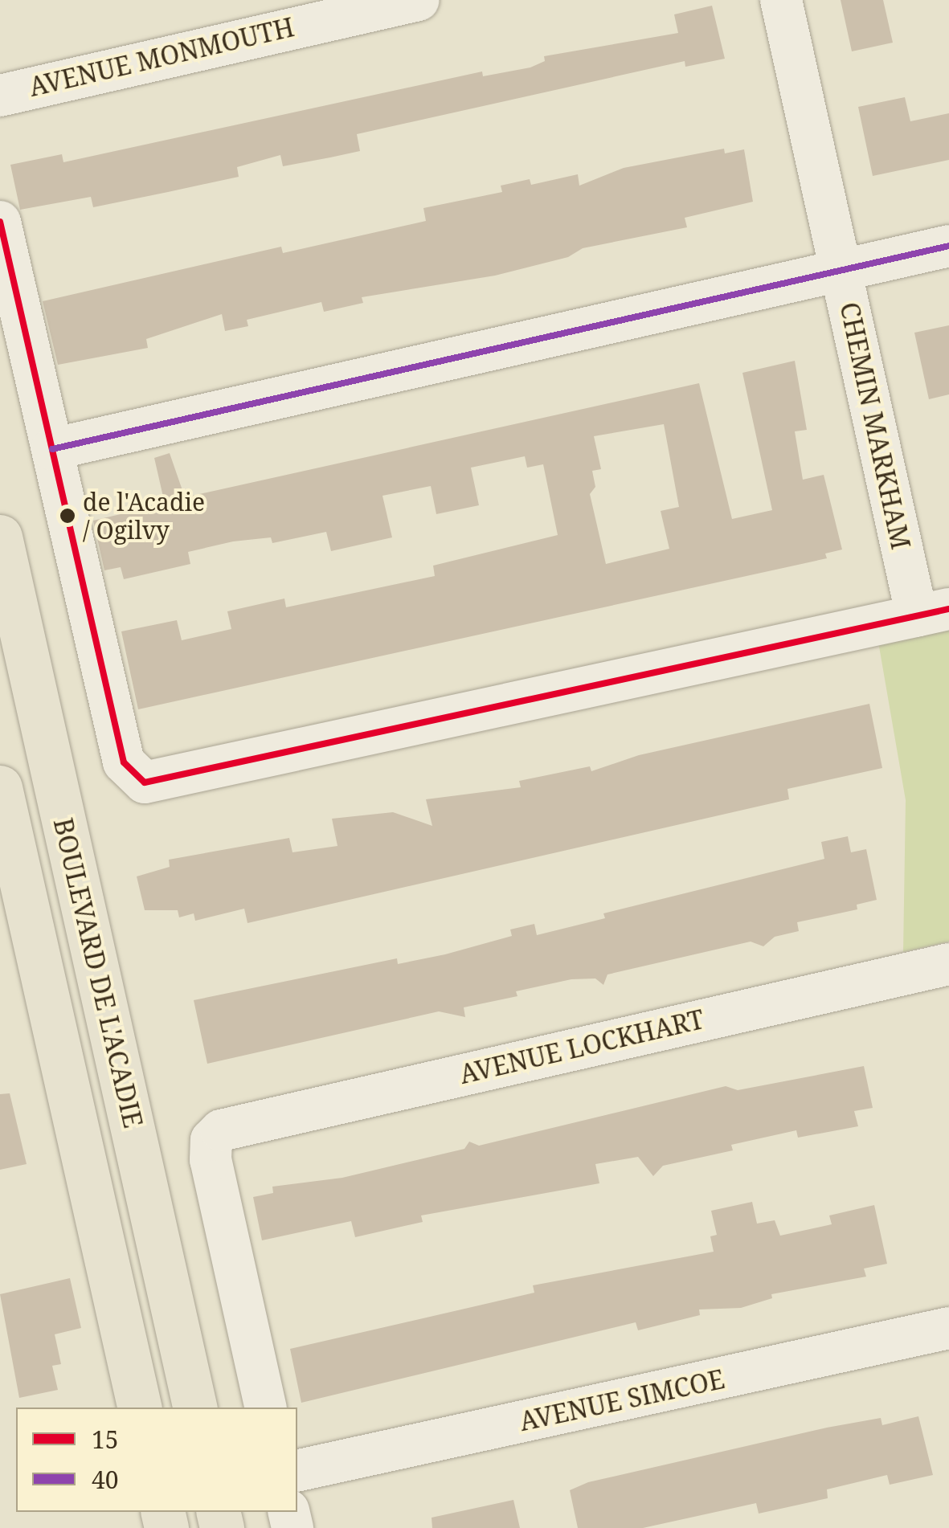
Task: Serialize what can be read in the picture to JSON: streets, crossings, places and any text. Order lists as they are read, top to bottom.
{
  "streets": {
    "main road": ["BOULEVARD DE L'ACADIE"],
    "street": [
      "AVENUE MONMOUTH",
      "CHEMIN MARKHAM",
      "AVENUE LOCKHART",
      "AVENUE SIMCOE"
    ]
  },
  "places": ["de l'Acadie / Ogilvy"],
  "lines": ["transit line 15", "transit line 40"],
  "legend": ["15", "40"]
}
